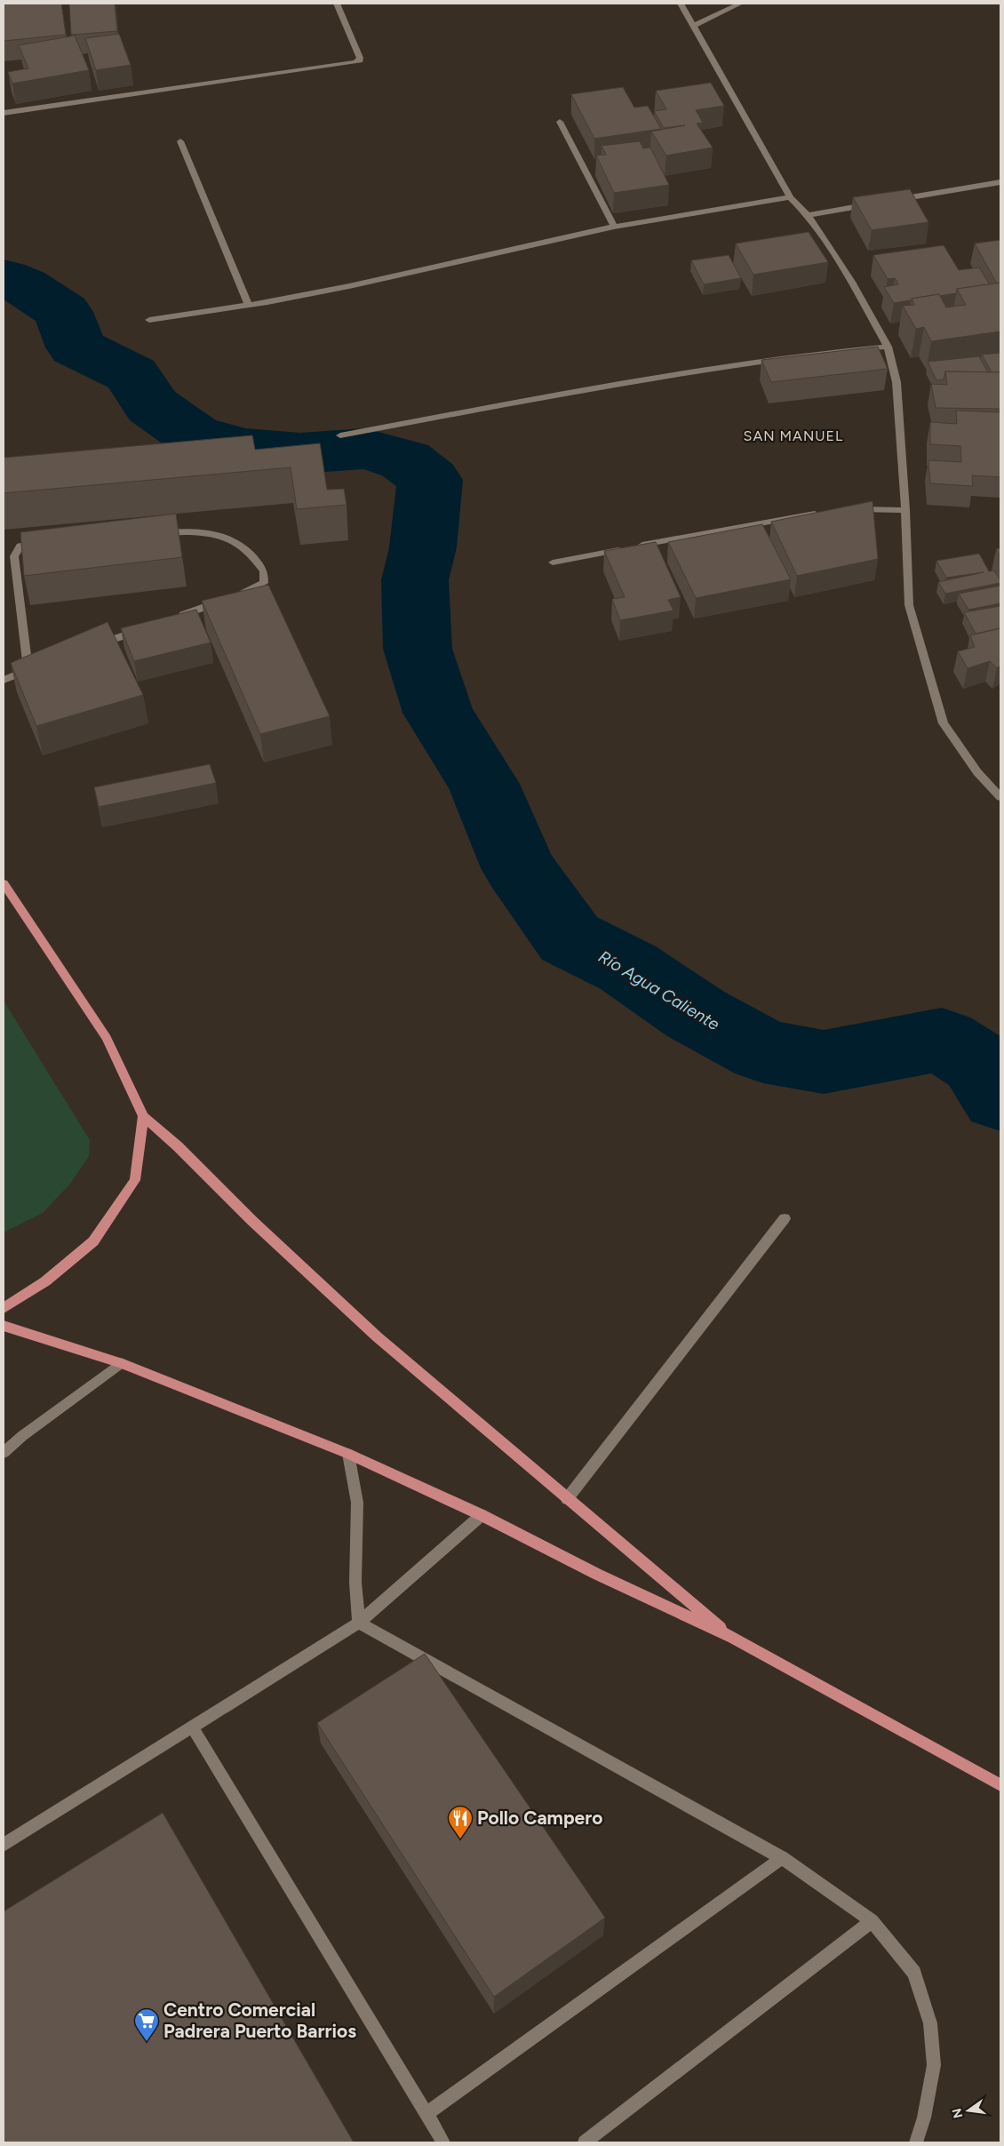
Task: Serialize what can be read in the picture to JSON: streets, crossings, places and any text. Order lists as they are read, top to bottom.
{
  "districts": ["SAN MANUEL"],
  "water": ["Río Agua Caliente"],
  "places": {
    "restaurant": ["Pollo Campero"],
    "supermarket": ["Centro Comercial Padrera Puerto Barrios"]
  },
  "north": "left"
}
